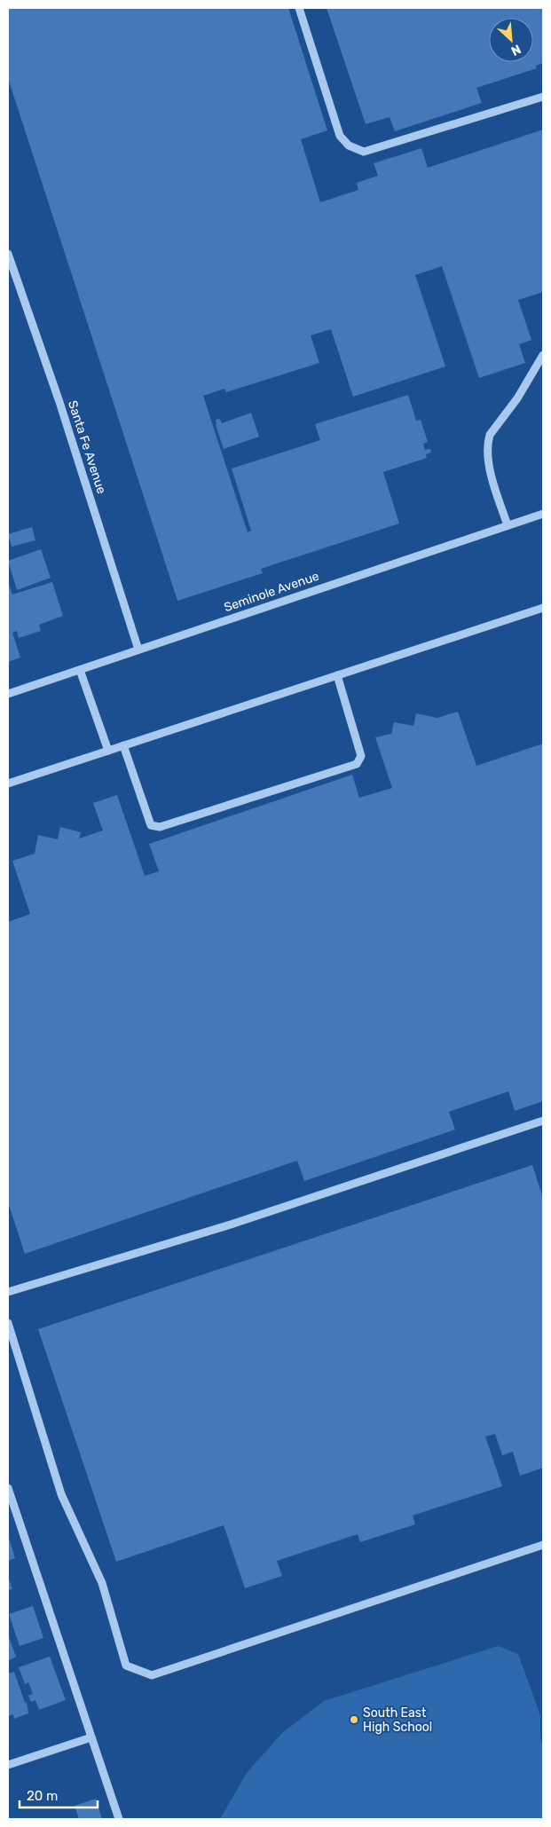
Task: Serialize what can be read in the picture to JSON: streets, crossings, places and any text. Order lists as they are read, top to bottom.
{
  "streets": {
    "street": ["Santa Fe Avenue", "Seminole Avenue"]
  },
  "crossings": [
    ["Santa Fe Avenue", "Seminole Avenue"]
  ],
  "places": ["South East High School"],
  "scale_bar": "20 m",
  "north": "bottom right"
}
